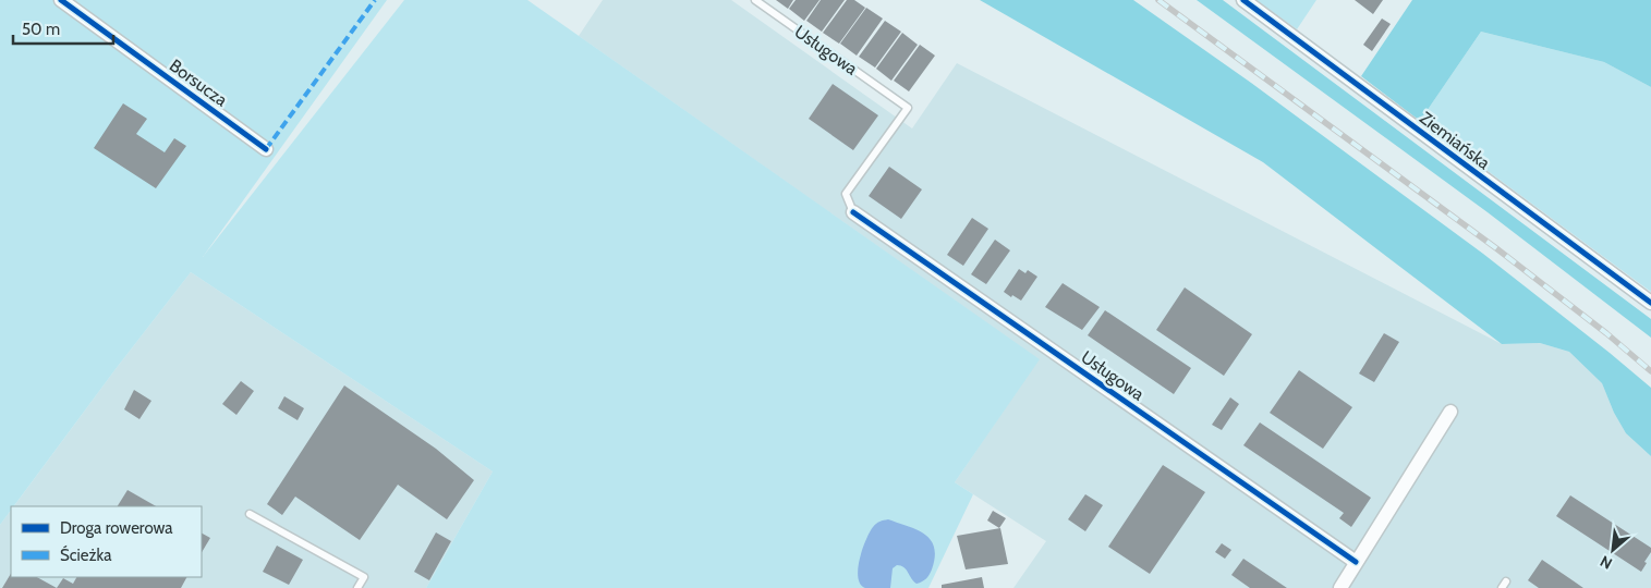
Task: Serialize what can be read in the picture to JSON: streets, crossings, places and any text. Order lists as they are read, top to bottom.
{
  "streets": {
    "street": ["Usługowa", "Borsucza", "Ziemiańska"]
  },
  "legend": ["Droga rowerowa", "Ścieżka"],
  "scale_bar": "50 m",
  "north": "bottom left"
}
